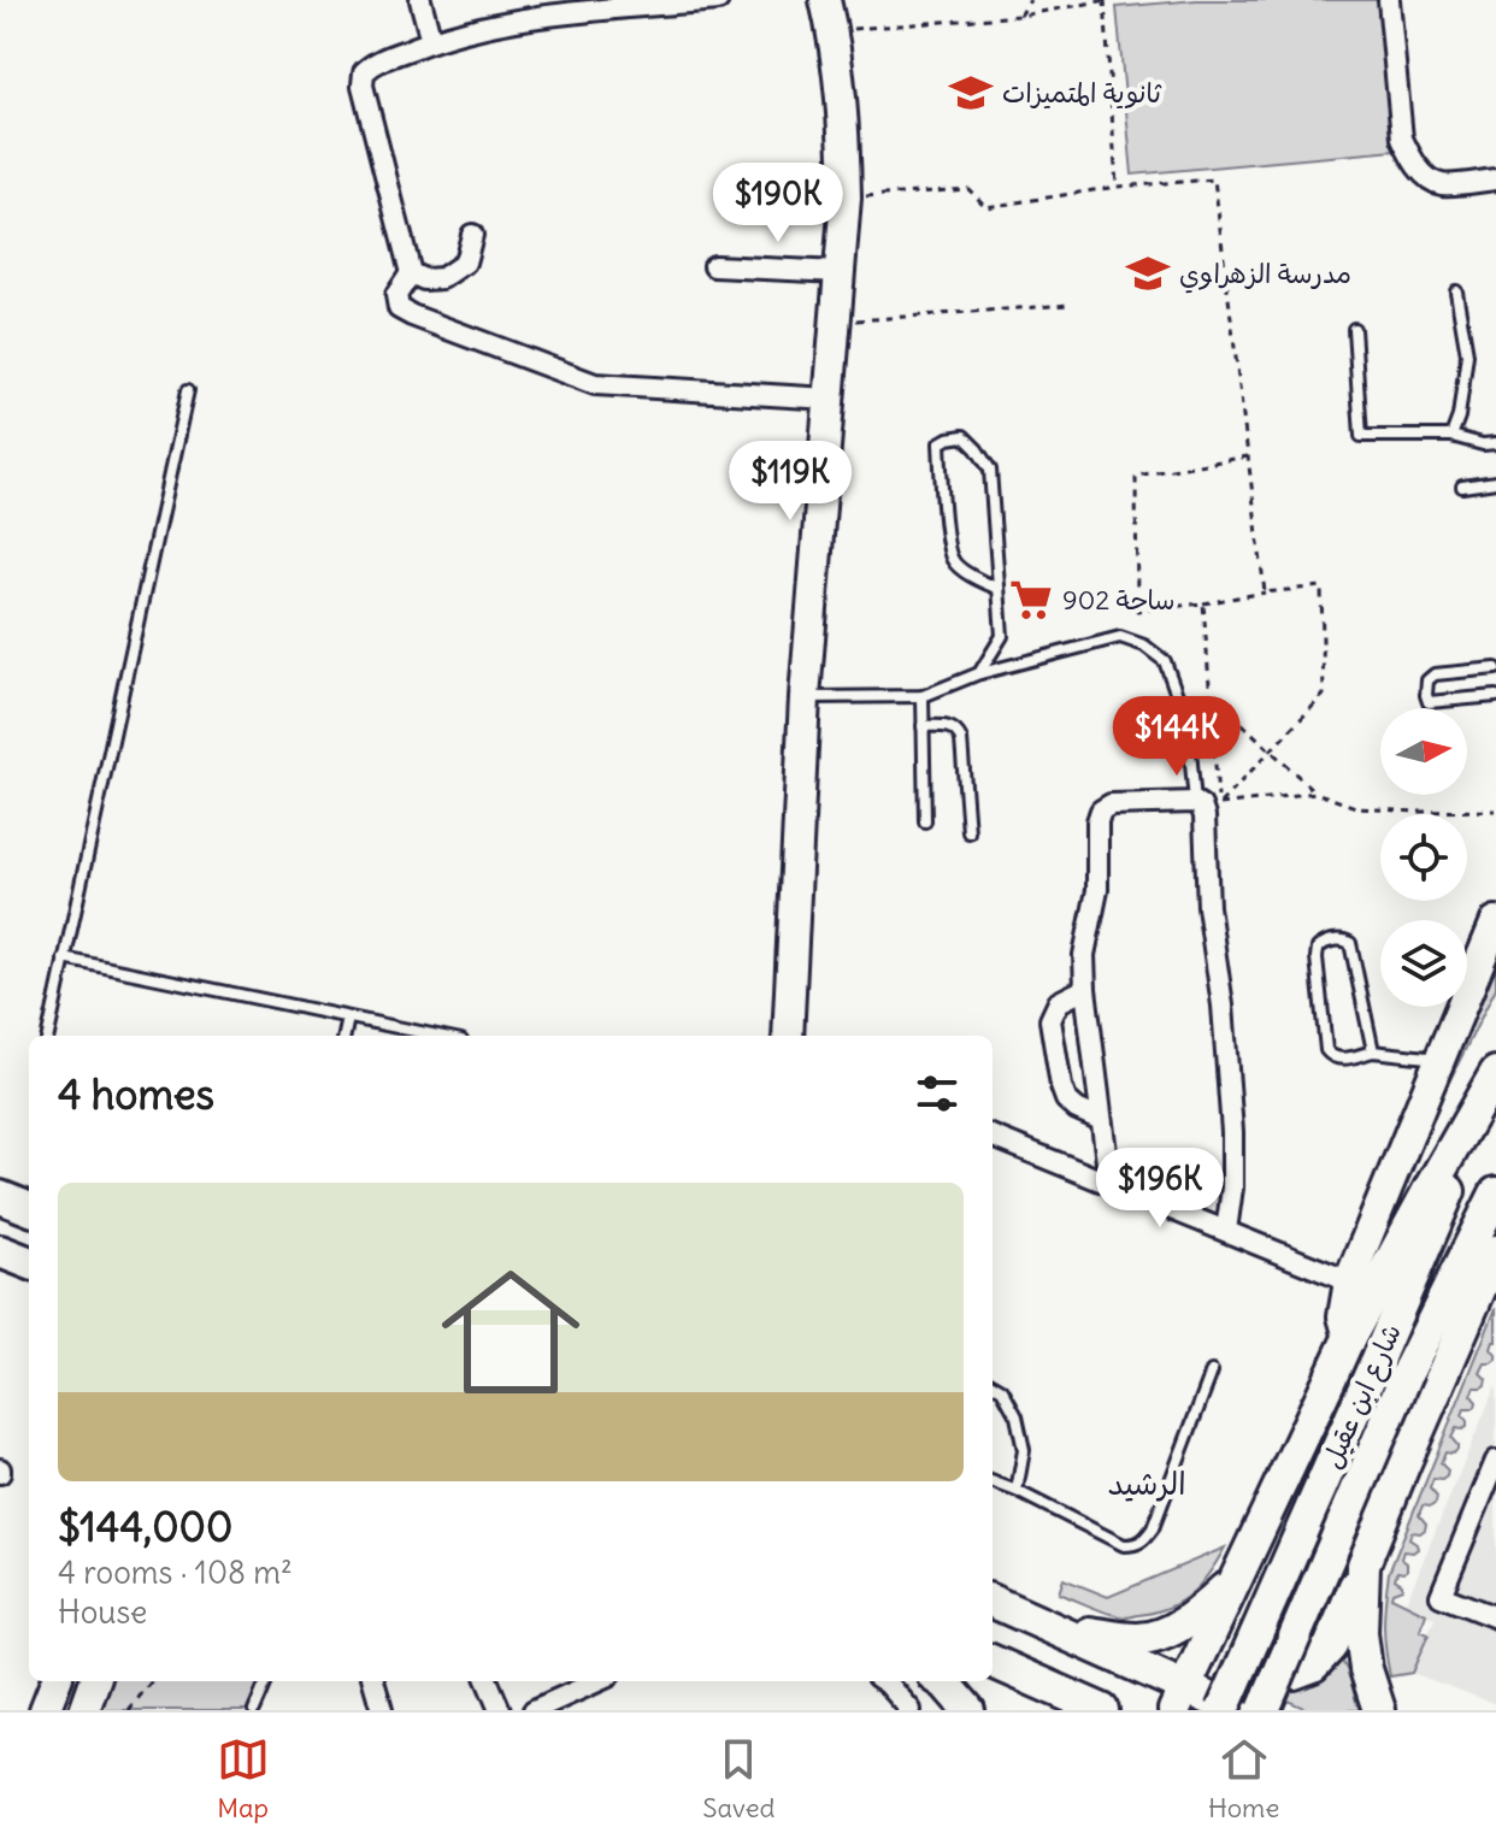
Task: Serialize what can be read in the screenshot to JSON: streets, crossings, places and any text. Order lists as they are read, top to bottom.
{
  "streets": {
    "main road": ["شارع ابن عقيل"]
  },
  "districts": ["الرشيد"],
  "places": {
    "school or university": ["ثانوية المتميزات", "مدرسة الزهراوي"],
    "supermarket": ["ساحة 902"]
  },
  "north": "right",
  "page": {
    "price": [
      "$190K",
      "$119K",
      "$144K",
      "$196K"
    ],
    "heading": "4 homes",
    "list": [
      {
        "name": "$144,000",
        "note": "4 rooms · 108 m² · House"
      }
    ],
    "tabs": ["Map", "Saved", "Home"]
  }
}
